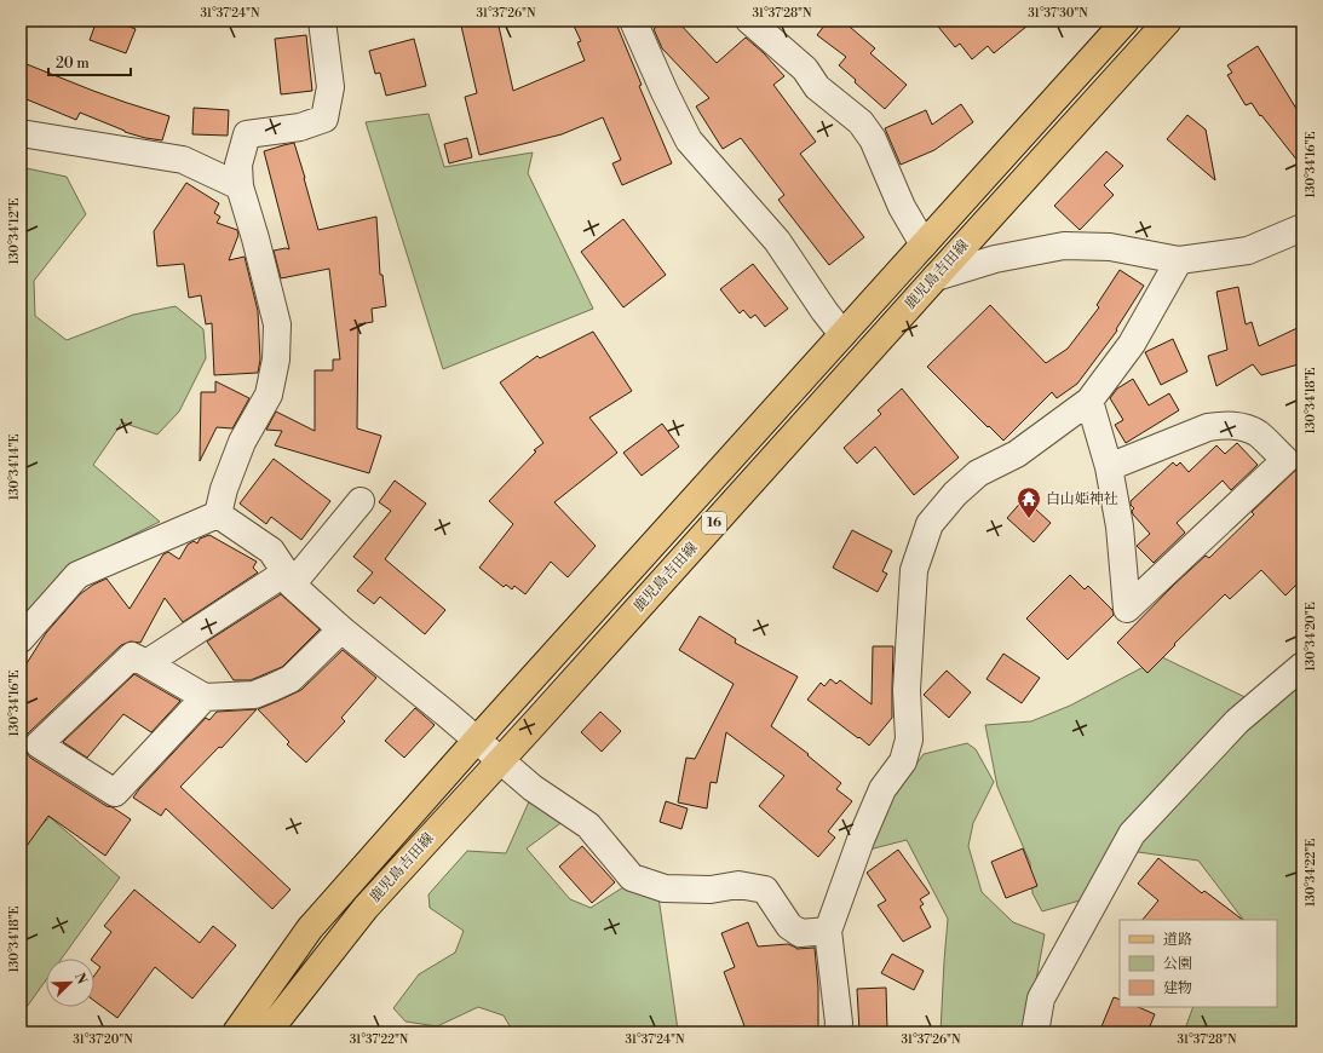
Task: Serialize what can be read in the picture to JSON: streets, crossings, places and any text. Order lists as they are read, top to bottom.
{
  "streets": {
    "main road": ["鹿児島吉田線", "16"]
  },
  "places": {
    "temple": ["白山姫神社"]
  },
  "legend": ["道路", "公園", "建物"],
  "scale_bar": "20 m",
  "north": "top right",
  "coordinates": [
    "31°37'24\"N",
    "31°37'26\"N",
    "31°37'28\"N",
    "31°37'30\"N",
    "130°34'16\"E",
    "130°34'12\"E",
    "130°34'18\"E",
    "130°34'14\"E",
    "130°34'20\"E",
    "130°34'22\"E",
    "31°37'20\"N",
    "31°37'22\"N"
  ]
}
